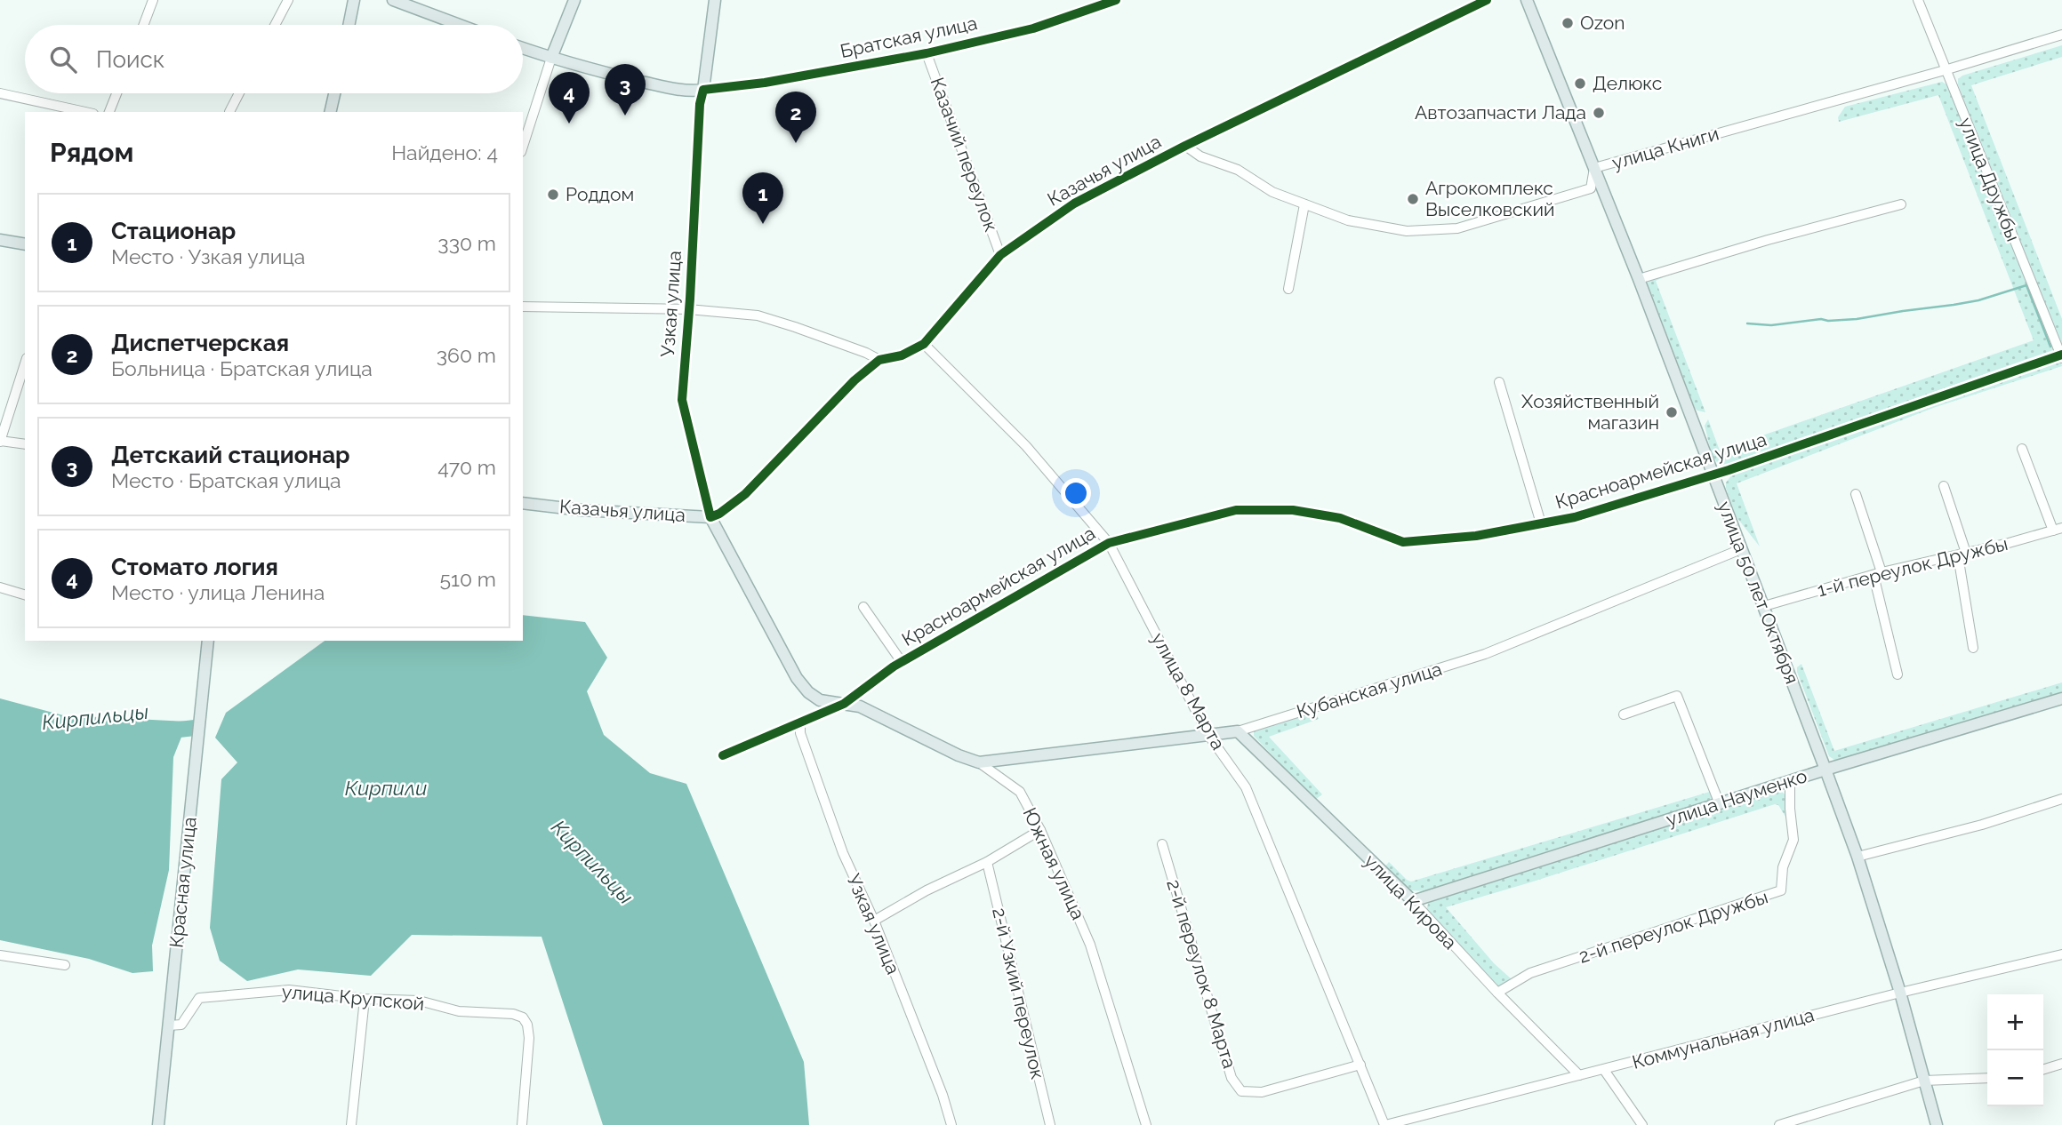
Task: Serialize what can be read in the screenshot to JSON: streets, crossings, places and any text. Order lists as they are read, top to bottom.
{
  "streets": {
    "main road": [
      "Братская улица",
      "Казачья улица",
      "Узкая улица",
      "улица 50 лет Октября",
      "Кубанская улица",
      "улица Науменко",
      "Южная улица",
      "Красная улица",
      "улица Кирова"
    ],
    "street": [
      "улица Книги",
      "Казачий переулок",
      "улица Дружбы",
      "Красноармейская улица",
      "1-й переулок Дружбы",
      "улица 8 Марта",
      "2-й переулок Дружбы",
      "2-й переулок 8 Марта",
      "2-й Узкий переулок",
      "улица Крупской",
      "Коммунальная улица"
    ]
  },
  "crossings": [
    ["Братская улица", "Казачий переулок"],
    ["Братская улица", "Узкая улица"],
    ["улица Книги", "Казачья улица"],
    ["улица Книги", "улица Дружбы"],
    ["улица Книги", "улица 50 лет Октября"],
    ["Казачий переулок", "Казачья улица"],
    ["Казачья улица", "Узкая улица"],
    ["Казачья улица", "улица 8 Марта"],
    ["улица Дружбы", "Красноармейская улица"],
    ["Узкая улица", "Красноармейская улица"],
    ["Узкая улица", "Южная улица"],
    ["Красноармейская улица", "улица 50 лет Октября"],
    ["Красноармейская улица", "улица 8 Марта"],
    ["Красноармейская улица", "Южная улица"],
    ["1-й переулок Дружбы", "улица 50 лет Октября"],
    ["улица 50 лет Октября", "Кубанская улица"],
    ["улица 50 лет Октября", "улица Науменко"],
    ["улица 50 лет Октября", "Коммунальная улица"],
    ["Кубанская улица", "улица 8 Марта"],
    ["Кубанская улица", "Южная улица"],
    ["Кубанская улица", "улица Кирова"],
    ["улица 8 Марта", "2-й переулок 8 Марта"],
    ["улица 8 Марта", "Коммунальная улица"],
    ["улица Науменко", "улица Кирова"],
    ["улица Науменко", "2-й переулок Дружбы"],
    ["Красная улица", "улица Крупской"],
    ["улица Кирова", "2-й переулок Дружбы"],
    ["улица Кирова", "Коммунальная улица"]
  ],
  "water": ["Кирпильцы", "Кирпили"],
  "places": [
    "Ozon",
    "Делюкс",
    "Автозапчасти Лада",
    "Роддом",
    "Агрокомплекс Выселковский",
    "Хозяйственный магазин"
  ],
  "page": {
    "search": "Поиск",
    "pins": [
      "3",
      "4",
      "2",
      "1"
    ],
    "heading": ["Рядом", "Найдено: 4"],
    "list": [
      {
        "mark": "1",
        "name": "Стационар",
        "note": "Место · Узкая улица",
        "value": "330 m"
      },
      {
        "mark": "2",
        "name": "Диспетчерская",
        "note": "Больница · Братская улица",
        "value": "360 m"
      },
      {
        "mark": "3",
        "name": "Детскаий стационар",
        "note": "Место · Братская улица",
        "value": "470 m"
      },
      {
        "mark": "4",
        "name": "Стомато логия",
        "note": "Место · улица Ленина",
        "value": "510 m"
      }
    ],
    "map_buttons": ["+", "−"]
  }
}
